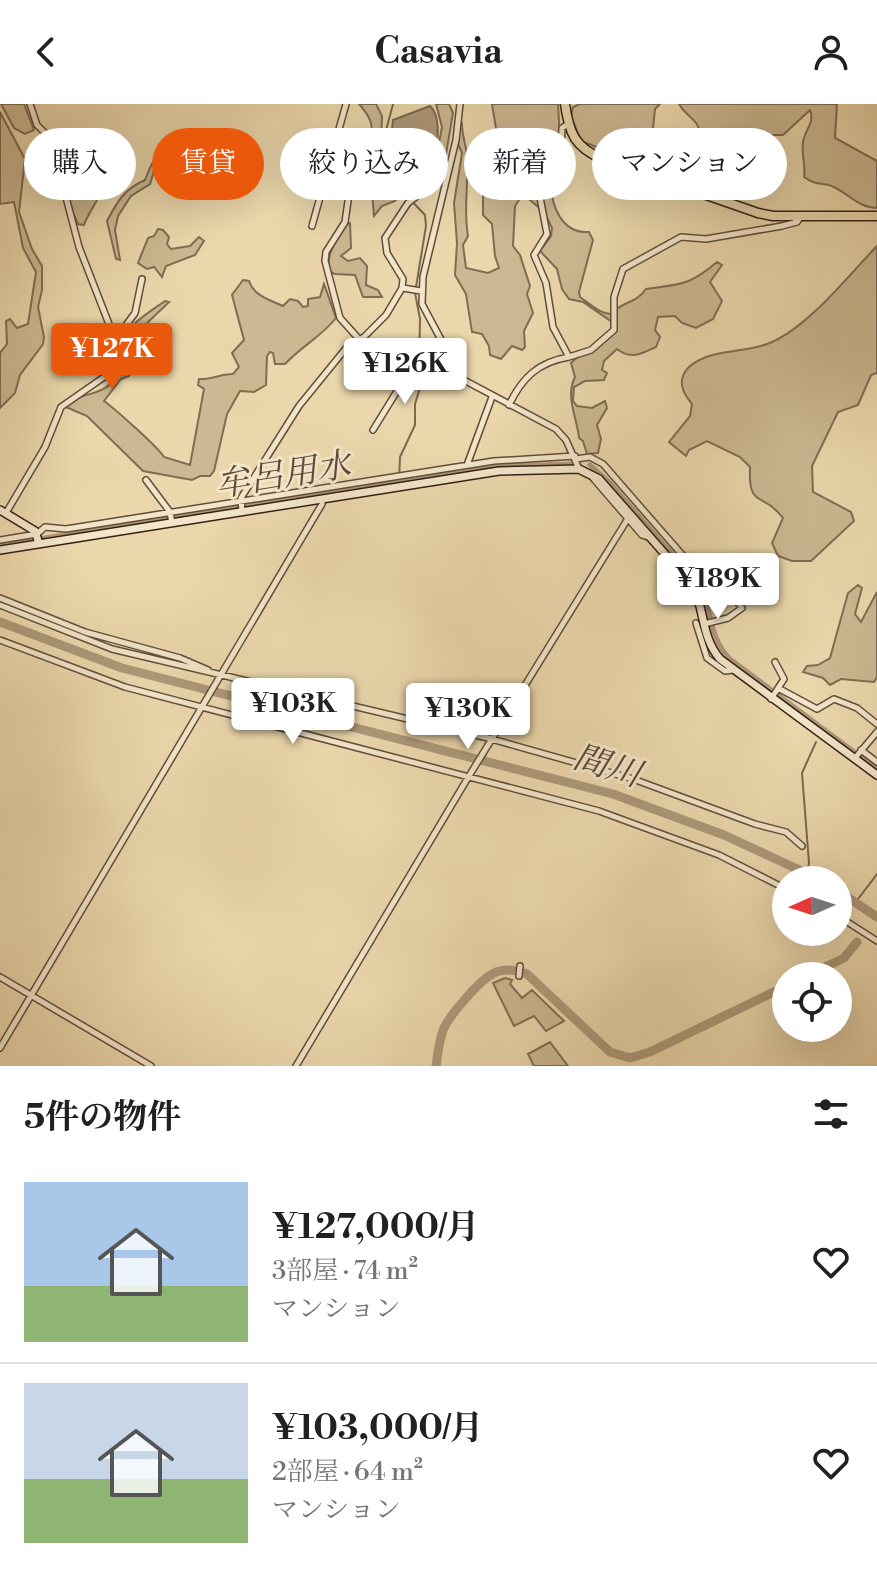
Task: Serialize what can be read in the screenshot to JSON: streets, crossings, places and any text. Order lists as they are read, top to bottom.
{
  "water": ["牟呂用水", "間川"],
  "north": "left",
  "page": {
    "header": "Casavia",
    "chip": [
      "購入",
      "賃貸",
      "絞り込み",
      "新着",
      "マンション"
    ],
    "price": [
      "¥127K",
      "¥126K",
      "¥189K",
      "¥103K",
      "¥130K"
    ],
    "heading": "5件の物件",
    "list": [
      {
        "name": "¥127,000/月",
        "note": "3部屋 · 74 m² · マンション"
      },
      {
        "name": "¥103,000/月",
        "note": "2部屋 · 64 m² · マンション"
      }
    ]
  }
}
